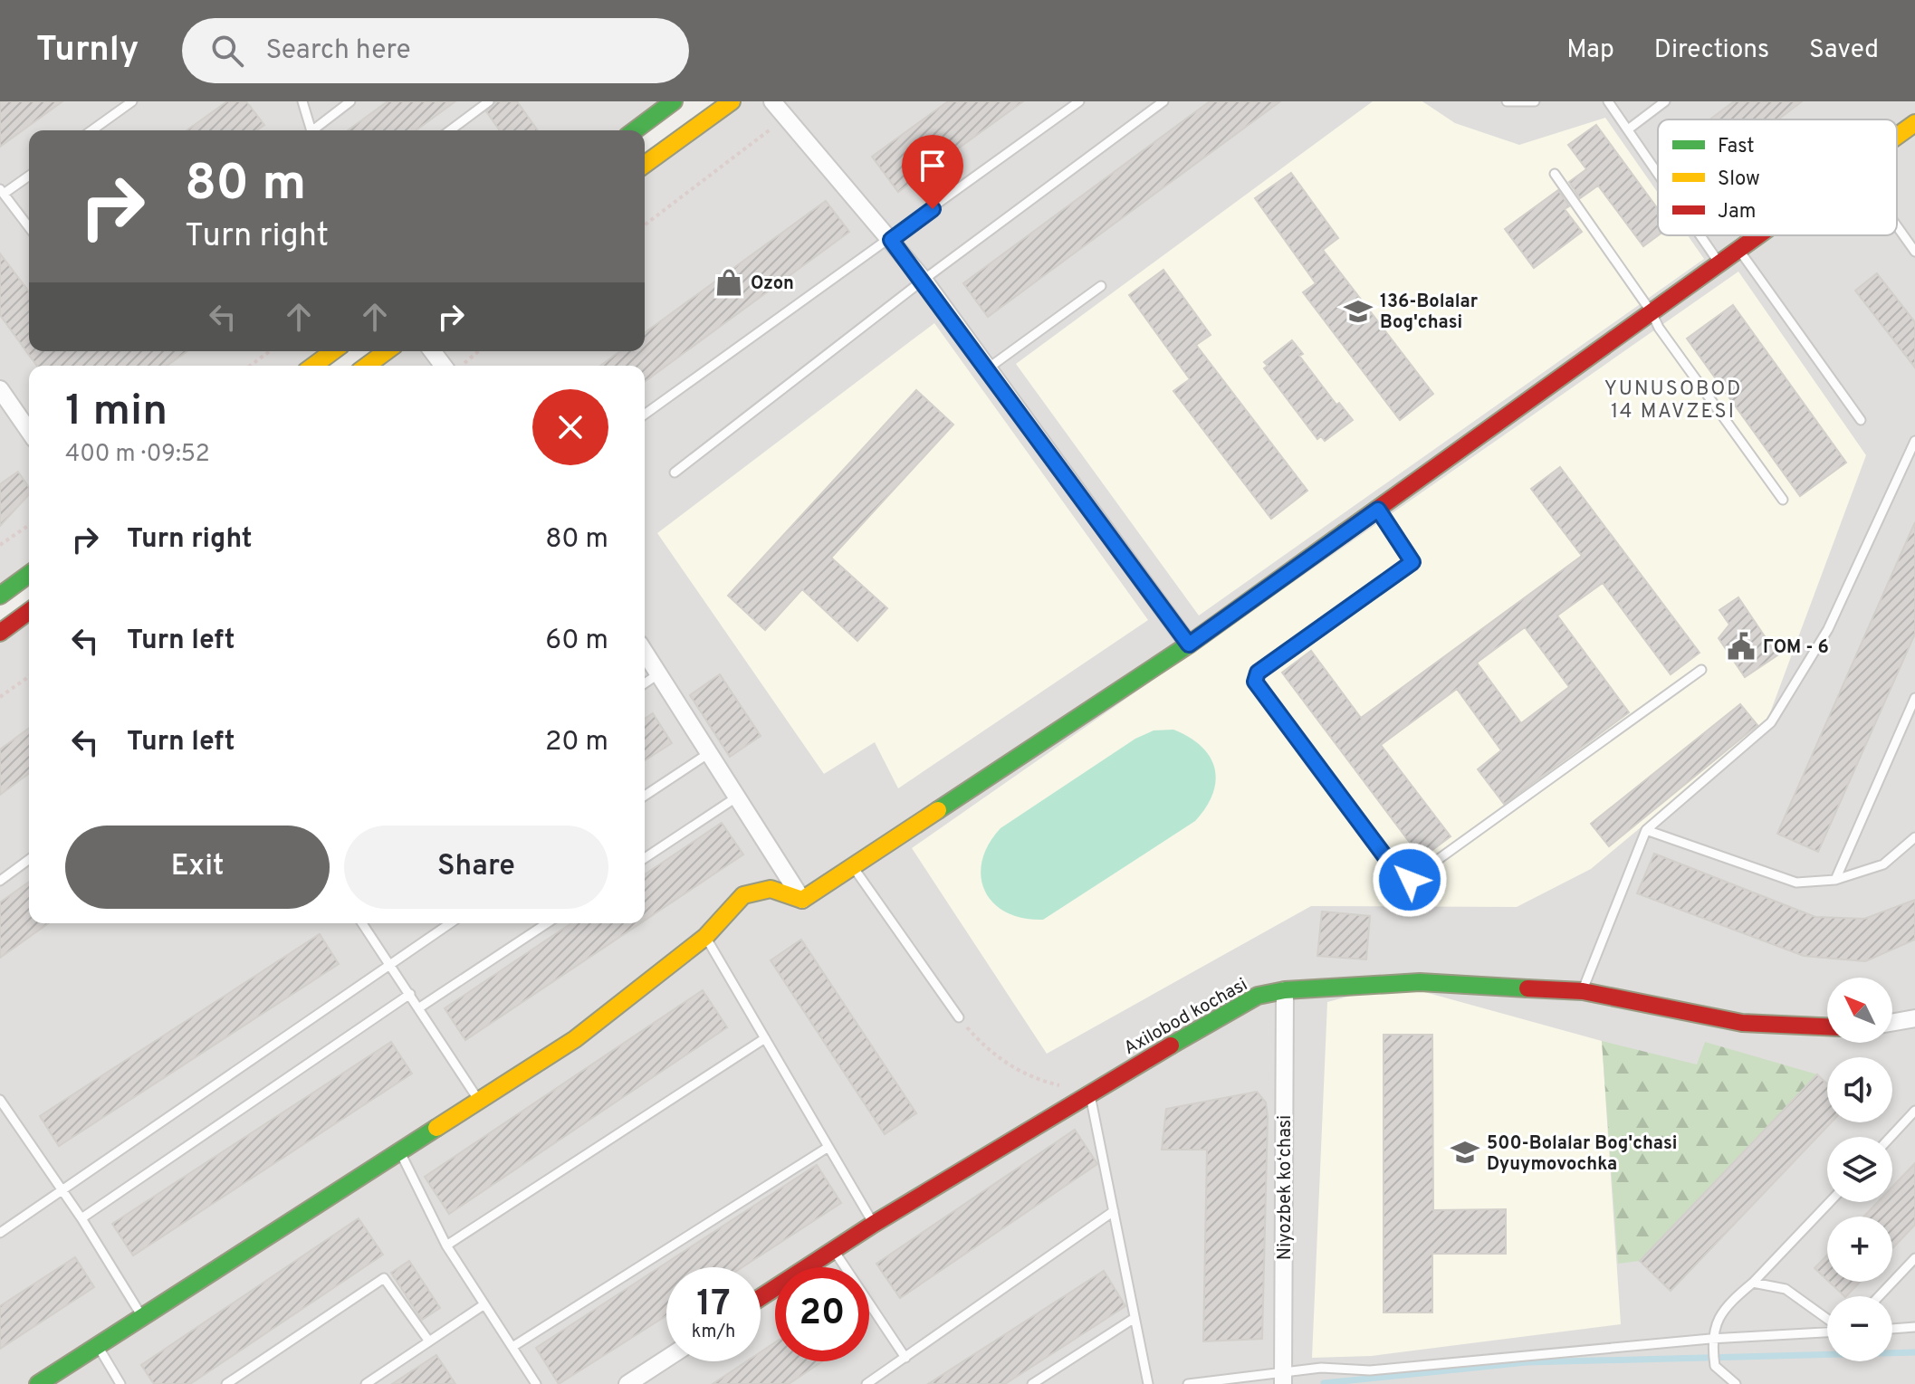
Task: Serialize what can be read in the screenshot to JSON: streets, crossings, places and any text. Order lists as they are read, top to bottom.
{
  "streets": {
    "street": ["Axilobod kochasi", "Niyozbek koʻchasi"]
  },
  "crossings": [
    ["Axilobod kochasi", "Niyozbek koʻchasi"]
  ],
  "districts": ["YUNUSOBOD 14 MAVZESI"],
  "places": {
    "shop": ["Ozon"],
    "school or university": ["136-Bolalar Bog'chasi", "500-Bolalar Bog'chasi Dyuymovochka"],
    "public building": ["ГОМ - 6"]
  },
  "legend": ["Fast", "Slow", "Jam"],
  "north": "top left",
  "page": {
    "header": "Turnly",
    "search": "Search here",
    "nav": ["Map", "Directions", "Saved"],
    "turn": ["80 m", "Turn right"],
    "heading": ["1 min", "400 m · 09:52"],
    "list": [
      {
        "name": "Turn right",
        "value": "80 m"
      },
      {
        "name": "Turn left",
        "value": "60 m"
      },
      {
        "name": "Turn left",
        "value": "20 m"
      }
    ],
    "buttons": ["Exit", "Share"],
    "map_buttons": ["+", "−"],
    "speed": "17 km/h",
    "limit": "20"
  }
}
